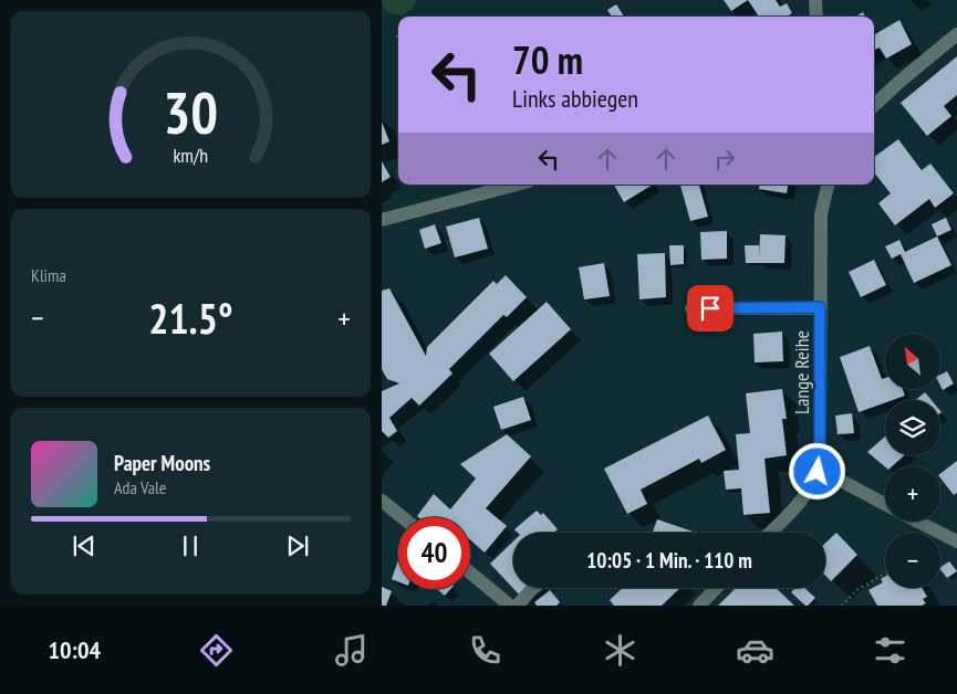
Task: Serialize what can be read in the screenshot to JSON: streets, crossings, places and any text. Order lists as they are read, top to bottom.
{
  "streets": {
    "street": ["Lange Reihe"]
  },
  "north": "top left",
  "page": {
    "turn": ["70 m", "Links abbiegen"],
    "tile": "Klima",
    "heat": ["−", "21.5°", "+"],
    "map_buttons": ["+", "−"],
    "song": ["Paper Moons", "Ada Vale"],
    "limit": "40",
    "trip": "10:05 · 1 Min. · 110 m",
    "tabs": "10:04",
    "gauge": ["30", "km/h"]
  }
}
